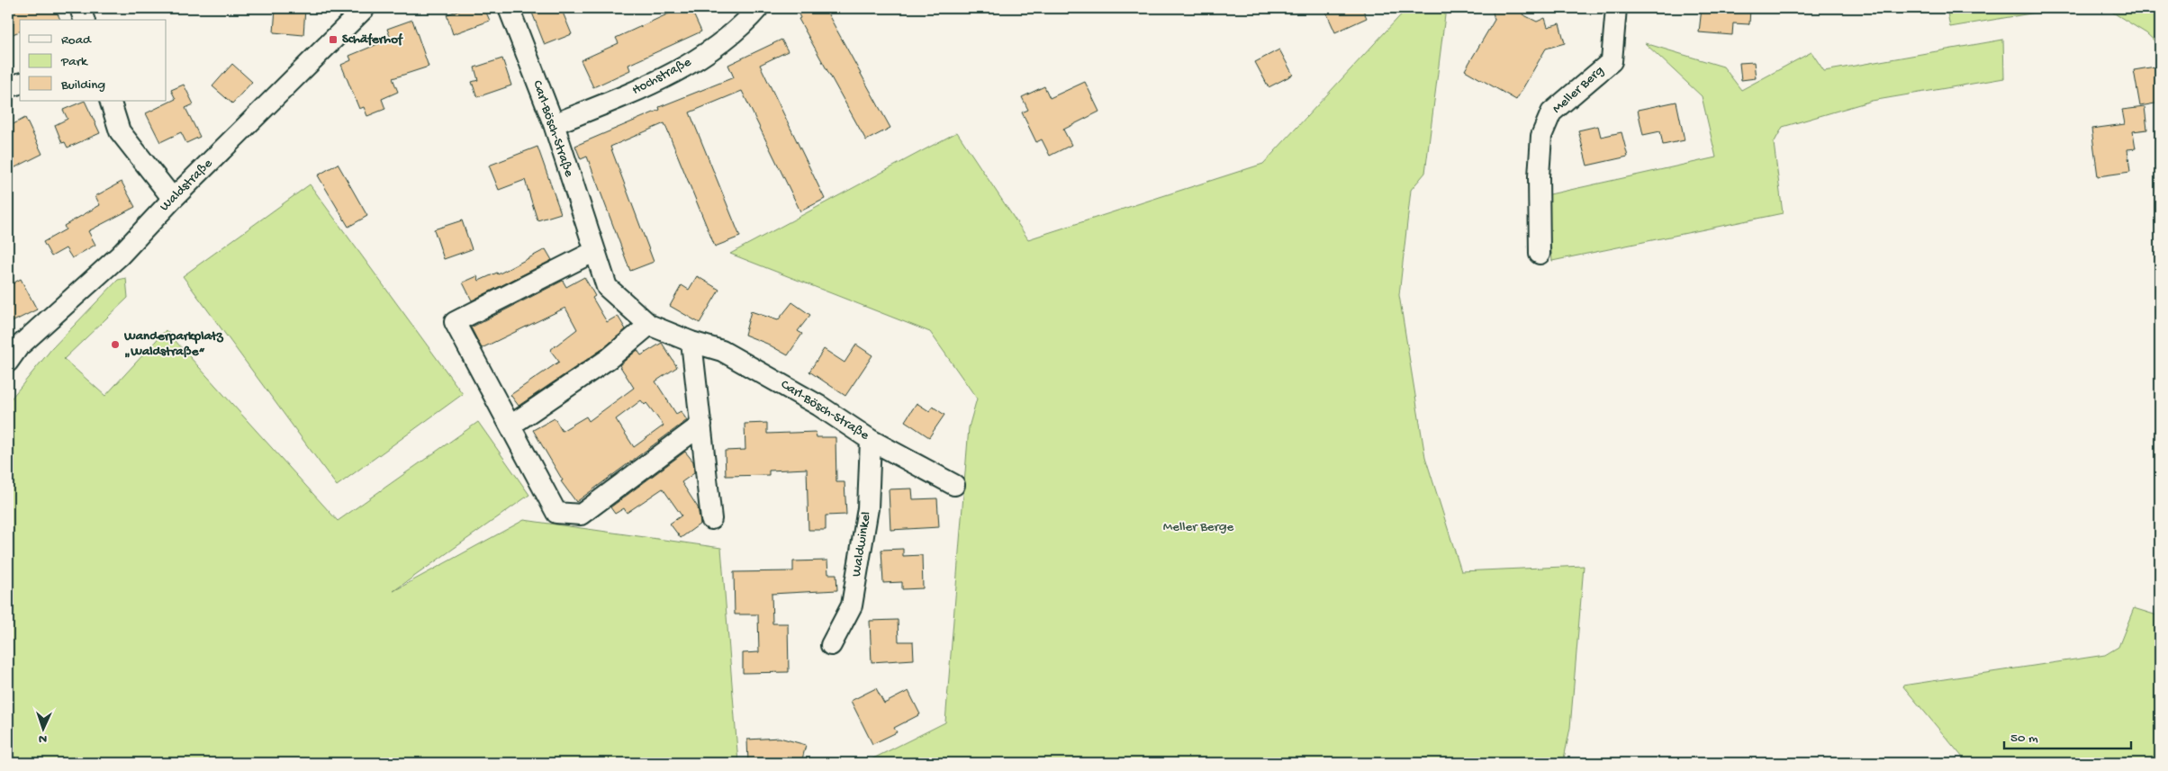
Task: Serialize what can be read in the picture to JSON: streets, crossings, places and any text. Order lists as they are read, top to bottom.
{
  "streets": {
    "street": [
      "Hochstraße",
      "Meller Berg",
      "Carl-Bösch-Straße",
      "Waldstraße",
      "Waldwinkel"
    ]
  },
  "crossings": [
    ["Hochstraße", "Carl-Bösch-Straße"],
    ["Carl-Bösch-Straße", "Waldwinkel"]
  ],
  "parks": ["Meller Berge"],
  "places": {
    "transit": ["Schäferhof"],
    "other": ["Wanderparkplatz „Waldstraße“"]
  },
  "legend": ["Road", "Park", "Building"],
  "scale_bar": "50 m",
  "north": "bottom"
}
